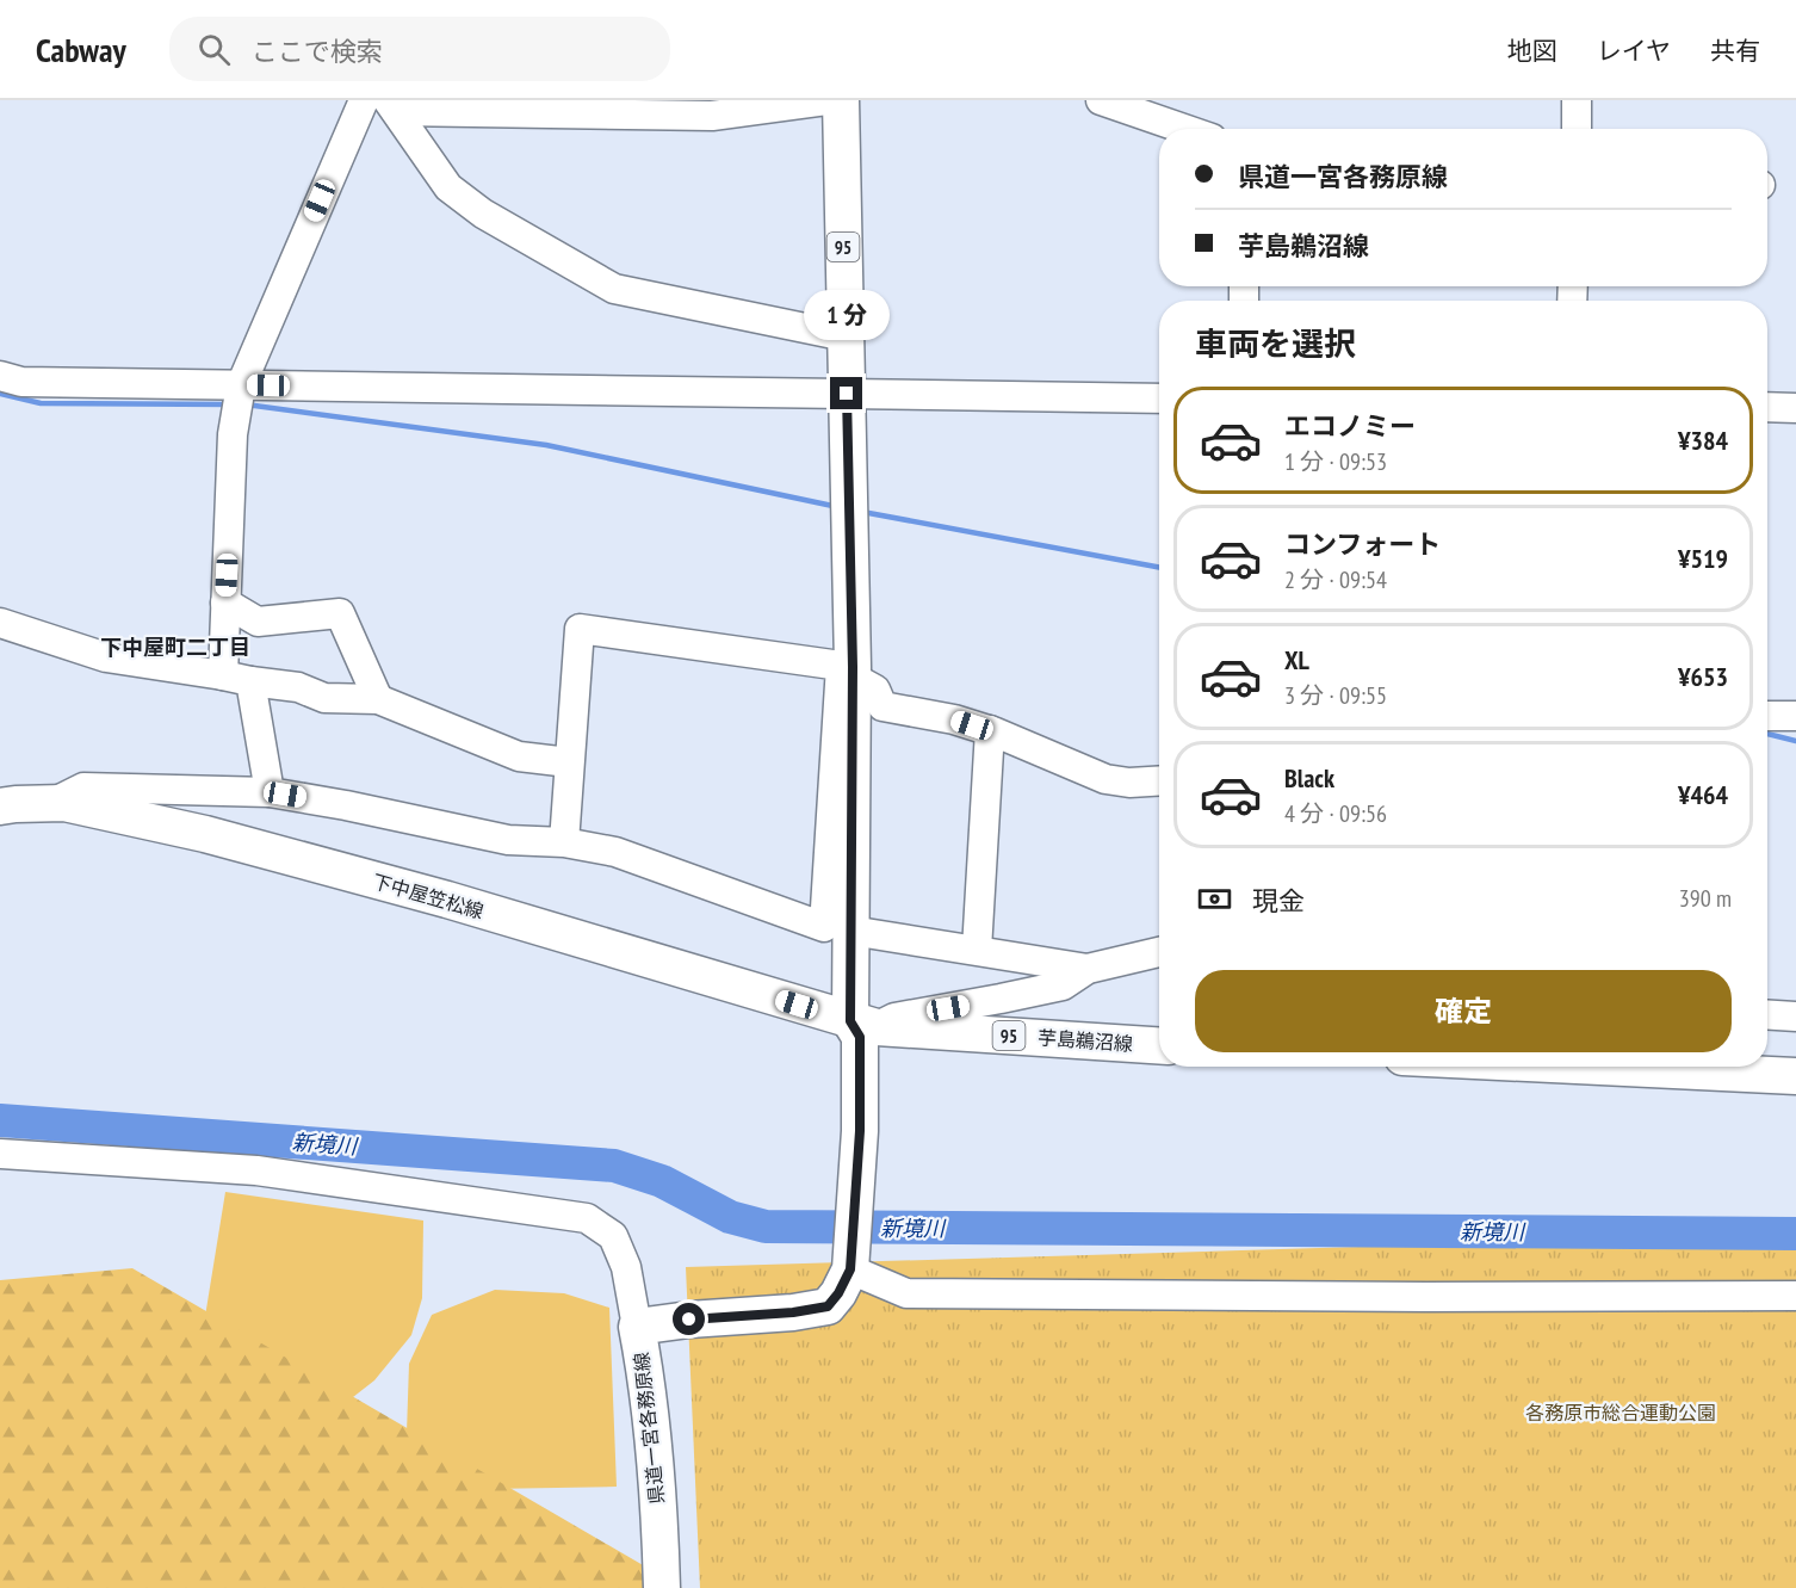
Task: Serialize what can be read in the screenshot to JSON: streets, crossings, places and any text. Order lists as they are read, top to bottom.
{
  "streets": {
    "main road": [
      "95",
      "下中屋笠松線",
      "芋島鵜沼線",
      "県道一宮各務原線"
    ]
  },
  "crossings": [
    ["95", "下中屋笠松線"],
    ["95", "芋島鵜沼線"],
    ["95", "県道一宮各務原線"],
    ["下中屋笠松線", "芋島鵜沼線"],
    ["下中屋笠松線", "県道一宮各務原線"],
    ["芋島鵜沼線", "県道一宮各務原線"]
  ],
  "districts": ["下中屋町二丁目"],
  "water": ["新境川"],
  "parks": ["各務原市総合運動公園"],
  "page": {
    "header": "Cabway",
    "search": "ここで検索",
    "nav": ["地図", "レイヤ", "共有"],
    "banner": ["県道一宮各務原線", "芋島鵜沼線"],
    "bubble": "1 分",
    "heading": "車両を選択",
    "list": [
      {
        "name": "エコノミー",
        "note": "1 分 · 09:53",
        "value": "¥384"
      },
      {
        "name": "コンフォート",
        "note": "2 分 · 09:54",
        "value": "¥519"
      },
      {
        "name": "XL",
        "note": "3 分 · 09:55",
        "value": "¥653"
      },
      {
        "name": "Black",
        "note": "4 分 · 09:56",
        "value": "¥464"
      }
    ],
    "pay": ["現金", "390 m"],
    "buttons": "確定"
  }
}
